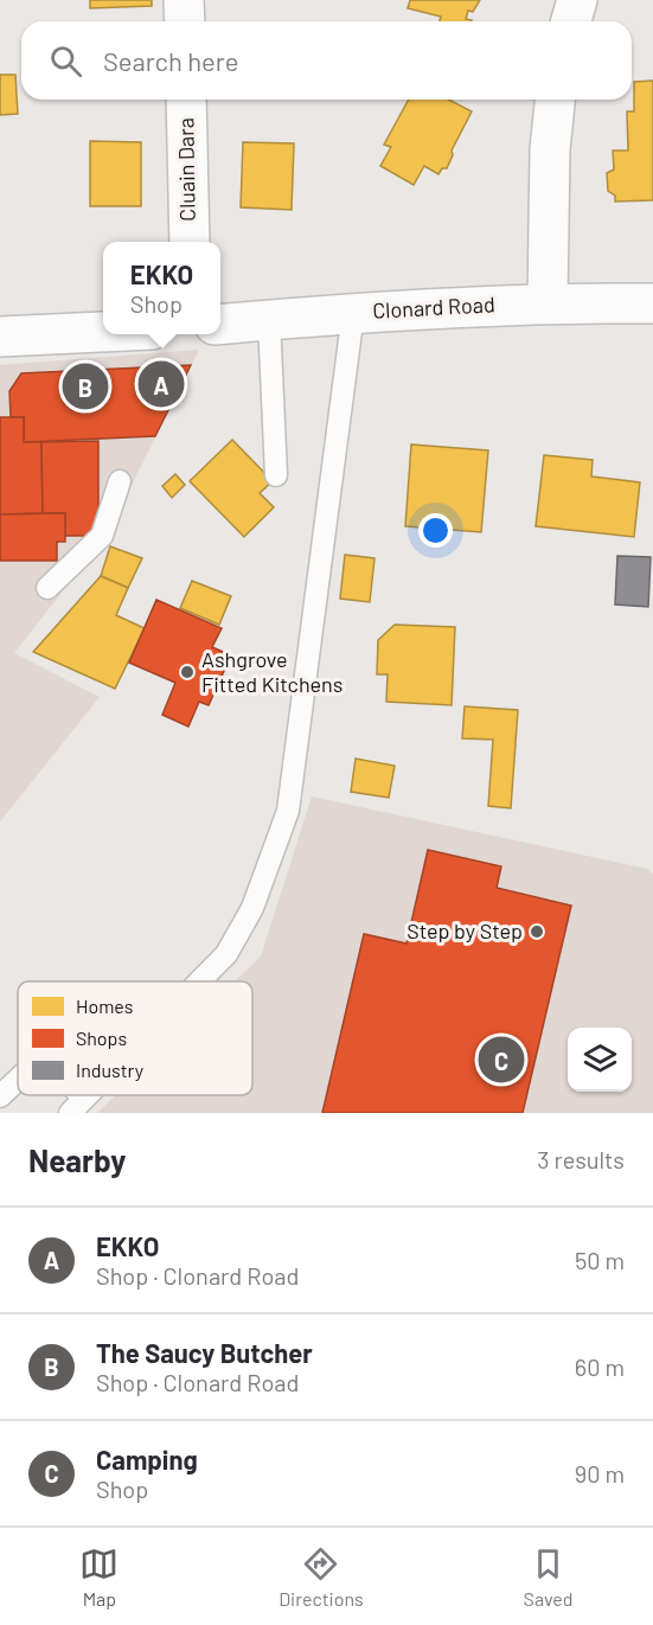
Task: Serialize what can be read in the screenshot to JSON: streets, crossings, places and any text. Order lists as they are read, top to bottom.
{
  "streets": {
    "street": ["Cluain Dara", "Clonard Road"]
  },
  "places": ["Ashgrove Fitted Kitchens", "Step by Step"],
  "legend": ["Homes", "Shops", "Industry"],
  "page": {
    "search": "Search here",
    "popup": ["EKKO", "Shop"],
    "pins": ["A", "B", "C"],
    "heading": ["Nearby", "3 results"],
    "list": [
      {
        "mark": "A",
        "name": "EKKO",
        "note": "Shop · Clonard Road",
        "value": "50 m"
      },
      {
        "mark": "B",
        "name": "The Saucy Butcher",
        "note": "Shop · Clonard Road",
        "value": "60 m"
      },
      {
        "mark": "C",
        "name": "Camping",
        "note": "Shop",
        "value": "90 m"
      }
    ],
    "nav": ["Map", "Directions", "Saved"]
  }
}
